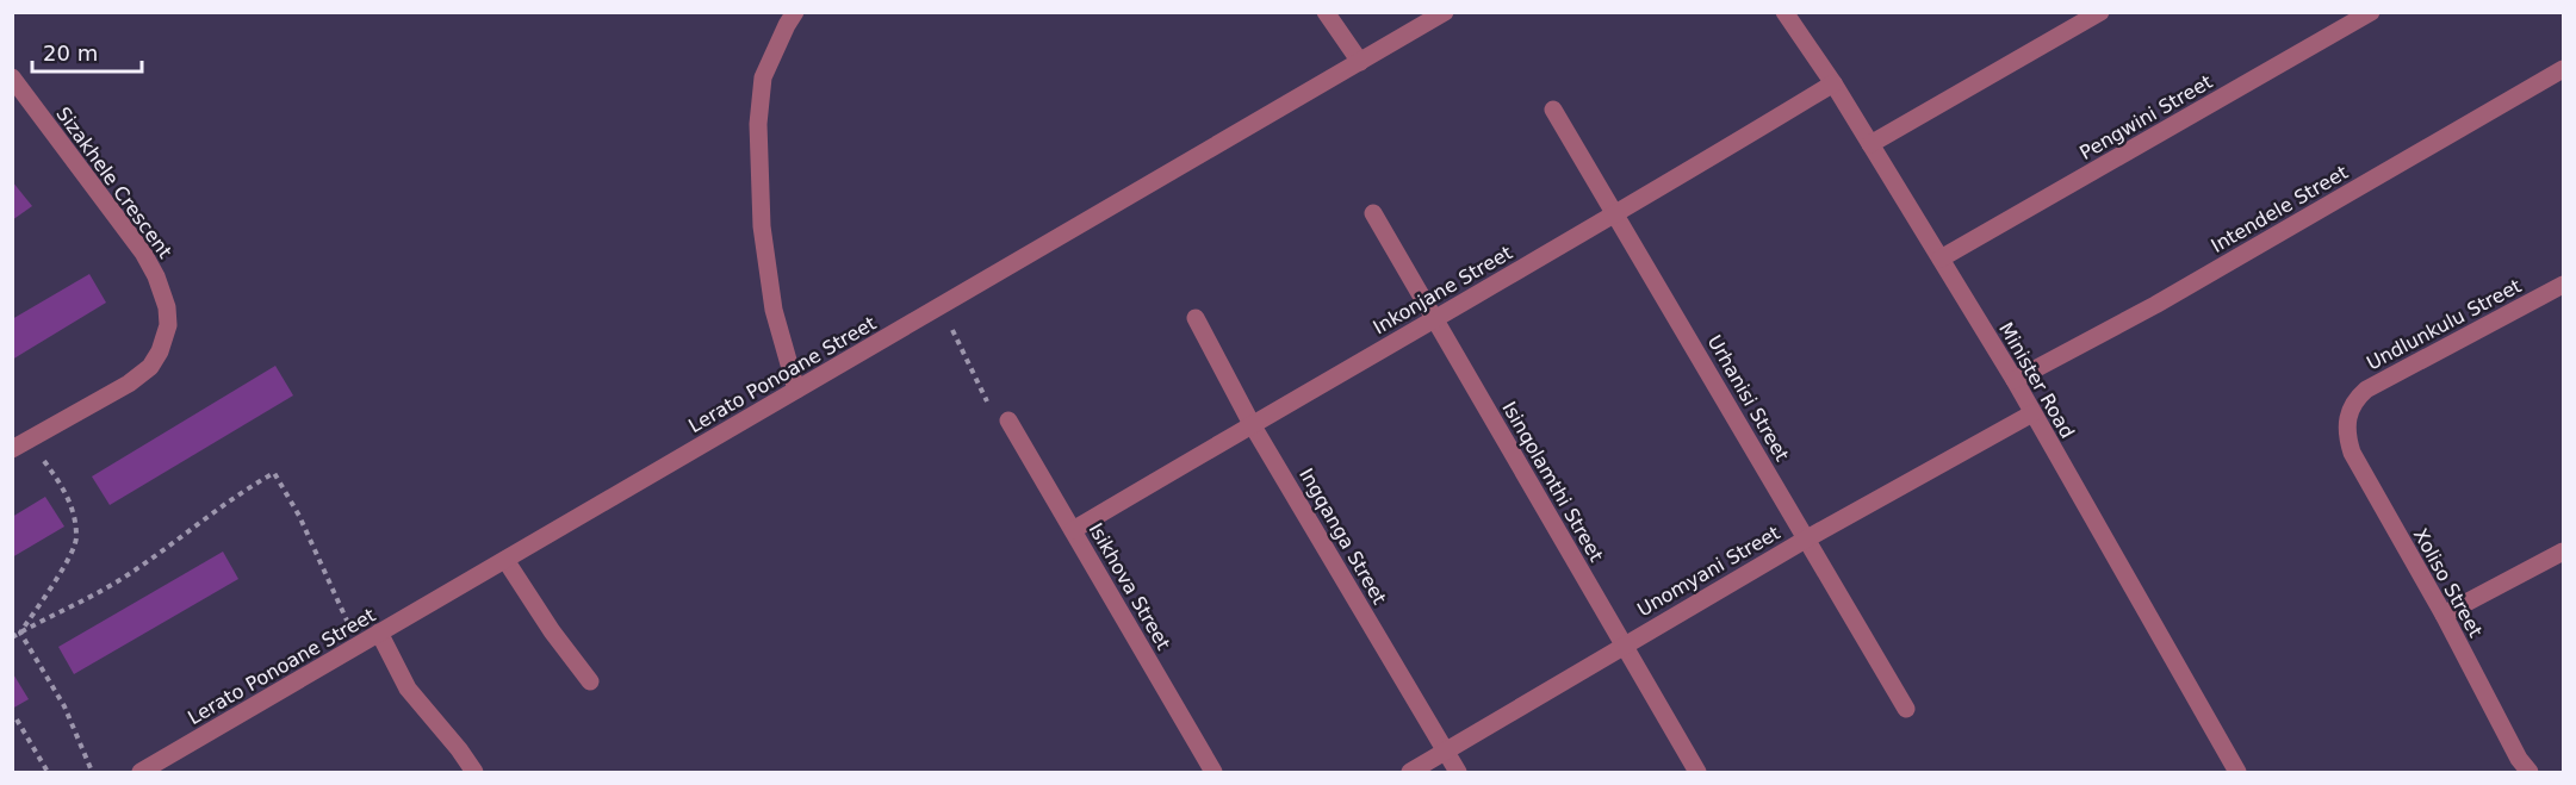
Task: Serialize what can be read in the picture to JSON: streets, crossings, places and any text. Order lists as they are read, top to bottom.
{
  "streets": {
    "street": [
      "Pengwini Street",
      "Sizakhele Crescent",
      "Intendele Street",
      "Inkonjane Street",
      "Undlunkulu Street",
      "Lerato Ponoane Street",
      "Minister Road",
      "Urhanisi Street",
      "Isinqolamthi Street",
      "Ingqanga Street",
      "Unomyani Street",
      "Xoliso Street",
      "Isikhova Street"
    ]
  },
  "crossings": [
    ["Pengwini Street", "Minister Road"],
    ["Intendele Street", "Minister Road"],
    ["Inkonjane Street", "Minister Road"],
    ["Inkonjane Street", "Urhanisi Street"],
    ["Inkonjane Street", "Isinqolamthi Street"],
    ["Inkonjane Street", "Ingqanga Street"],
    ["Inkonjane Street", "Isikhova Street"],
    ["Undlunkulu Street", "Xoliso Street"],
    ["Minister Road", "Unomyani Street"],
    ["Urhanisi Street", "Unomyani Street"],
    ["Isinqolamthi Street", "Unomyani Street"],
    ["Ingqanga Street", "Unomyani Street"]
  ],
  "scale_bar": "20 m"
}
